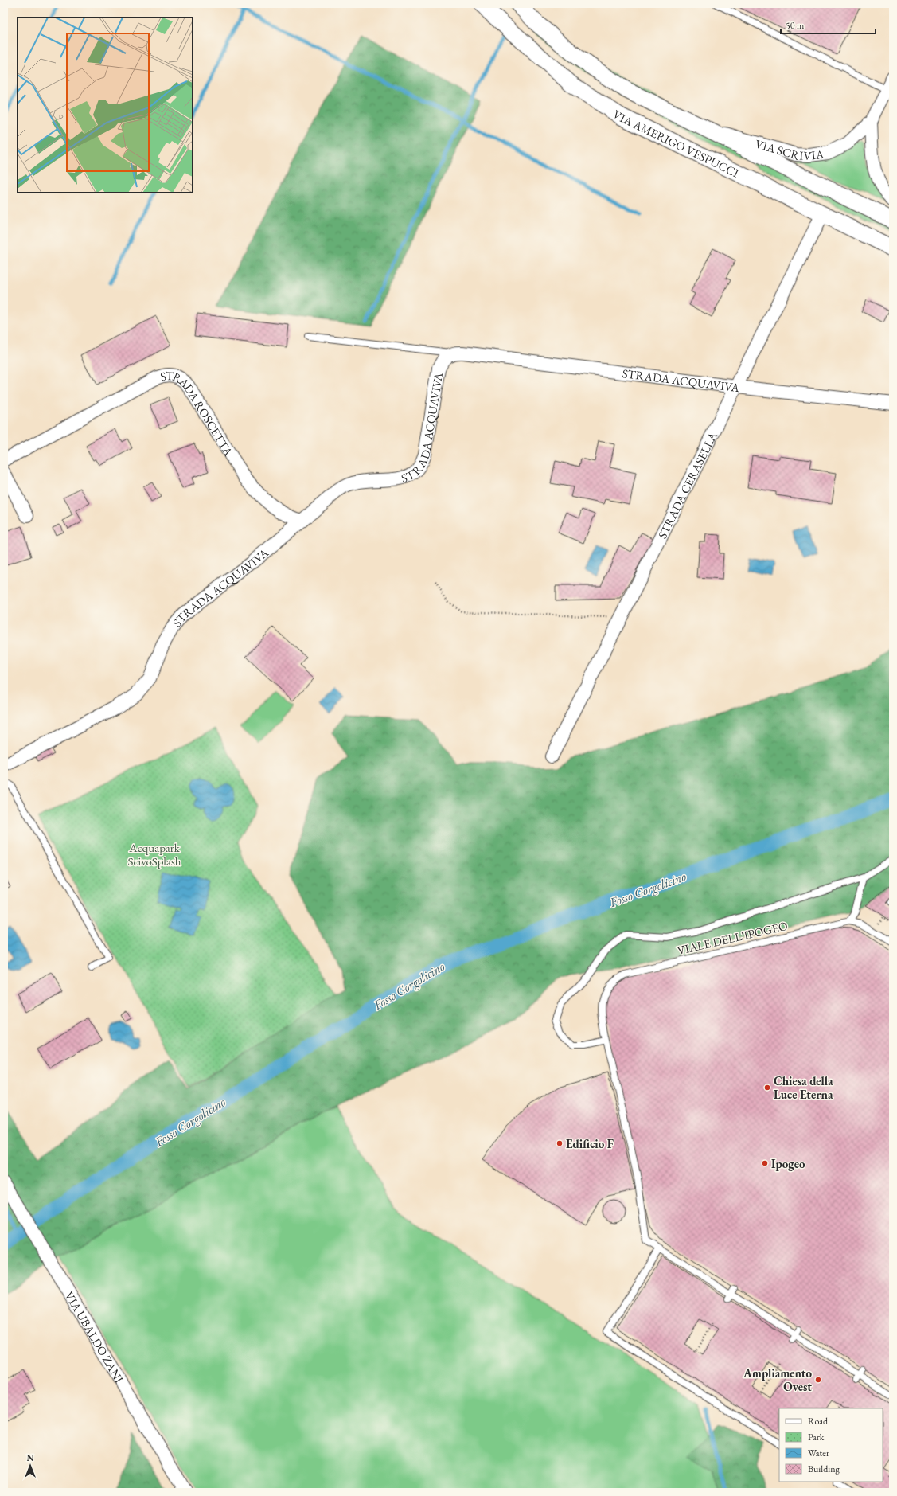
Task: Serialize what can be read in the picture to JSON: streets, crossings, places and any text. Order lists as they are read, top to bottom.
{
  "streets": {
    "street": [
      "VIA AMERIGO VESPUCCI",
      "VIA SCRIVIA",
      "STRADA ACQUAVIVA",
      "STRADA ROSCETTA",
      "STRADA CERASELLA",
      "VIA UBALDO ZANI"
    ],
    "lane": ["VIALE DELL'IPOGEO"]
  },
  "crossings": [
    ["VIA AMERIGO VESPUCCI", "VIA SCRIVIA"],
    ["VIA AMERIGO VESPUCCI", "STRADA CERASELLA"],
    ["STRADA ACQUAVIVA", "STRADA ROSCETTA"],
    ["STRADA ACQUAVIVA", "STRADA CERASELLA"]
  ],
  "water": ["Fosso Gorgolicino"],
  "parks": ["Acquapark ScivoSplash"],
  "places": [
    "Chiesa della Luce Eterna",
    "Edificio F",
    "Ipogeo",
    "Ampliamento Ovest"
  ],
  "legend": [
    "Road",
    "Park",
    "Water",
    "Building"
  ],
  "scale_bar": "50 m",
  "north": "top"
}
